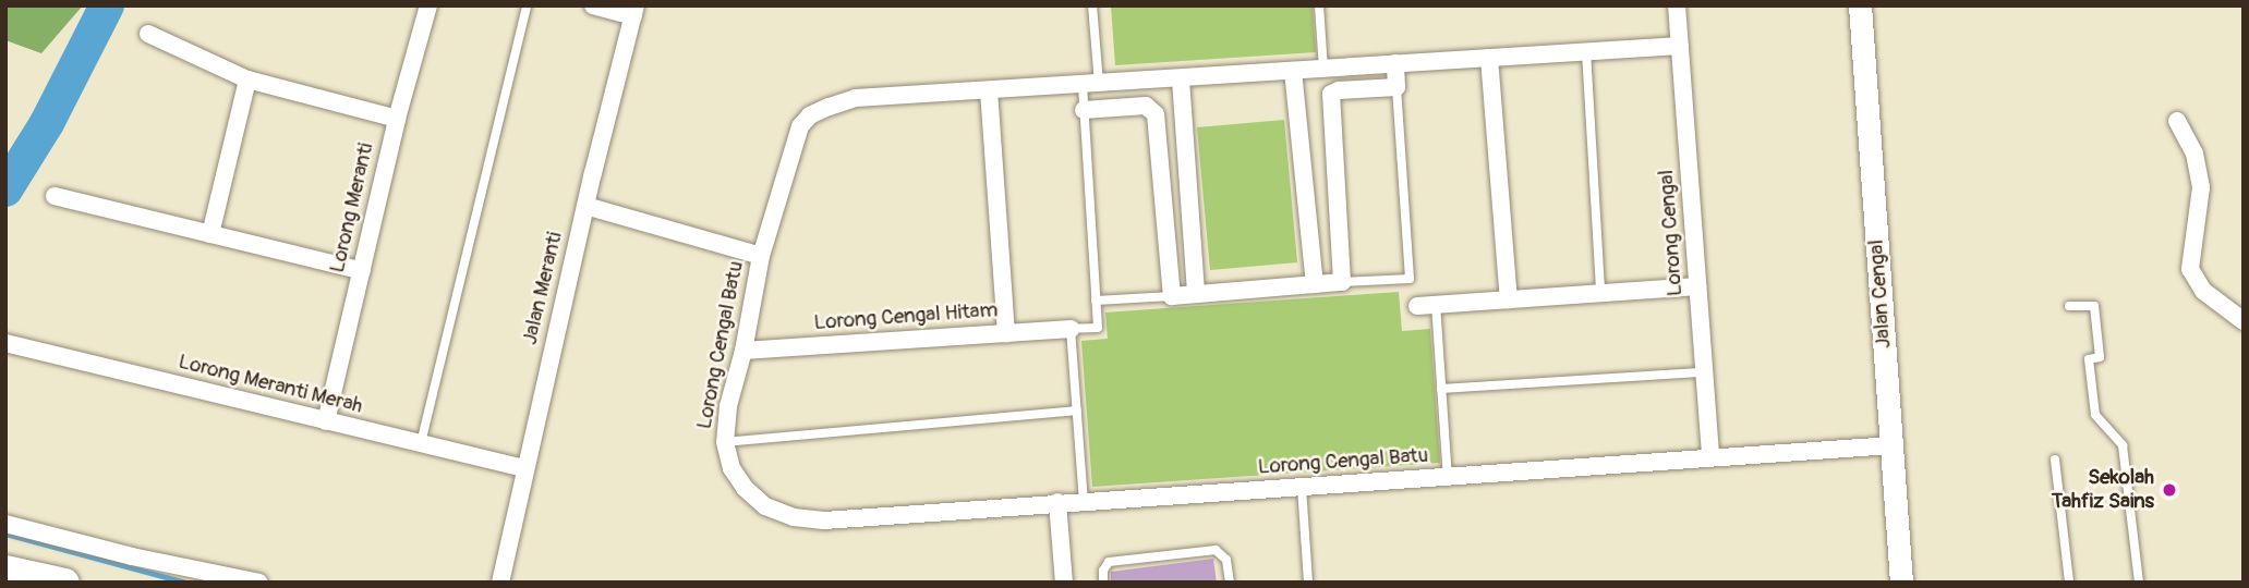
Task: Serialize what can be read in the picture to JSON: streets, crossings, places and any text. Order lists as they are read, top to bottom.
{
  "streets": {
    "street": [
      "Lorong Meranti",
      "Lorong Cengal",
      "Jalan Meranti",
      "Jalan Cengal",
      "Lorong Cengal Hitam",
      "Lorong Cengal Batu",
      "Lorong Meranti Merah"
    ]
  },
  "crossings": [
    ["Lorong Meranti", "Lorong Meranti Merah"],
    ["Lorong Cengal", "Lorong Cengal Batu"],
    ["Jalan Meranti", "Lorong Meranti Merah"],
    ["Jalan Cengal", "Lorong Cengal Batu"],
    ["Lorong Cengal Hitam", "Lorong Cengal Batu"]
  ],
  "places": ["Sekolah Tahfiz Sains"]
}
